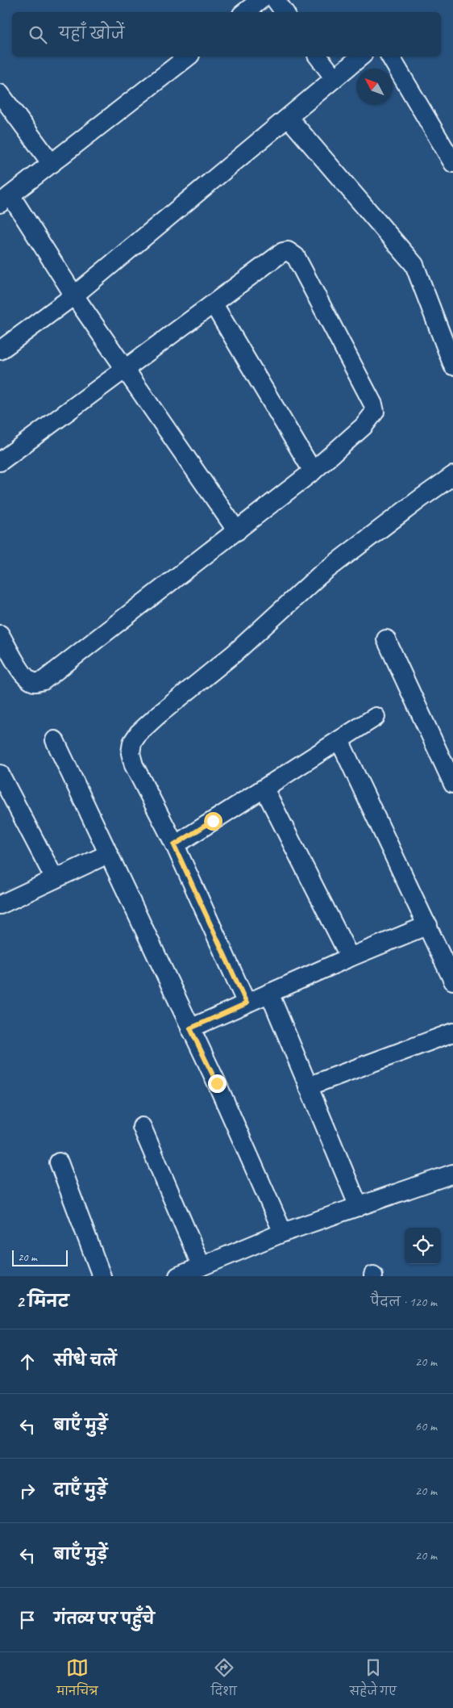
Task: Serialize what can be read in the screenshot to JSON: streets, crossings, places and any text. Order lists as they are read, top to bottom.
{
  "scale_bar": "20 m",
  "north": "top left",
  "page": {
    "search": "यहाँ खोजें",
    "scale": "20 m",
    "heading": ["2 मिनट", "पैदल · 120 m"],
    "list": [
      ["सीधे चलें", "20 m"],
      ["बाएँ मुड़ें", "60 m"],
      ["दाएँ मुड़ें", "20 m"],
      ["बाएँ मुड़ें", "20 m"],
      "गंतव्य पर पहुँचे"
    ],
    "nav": ["मानचित्र", "दिशा", "सहेजे गए"]
  }
}
